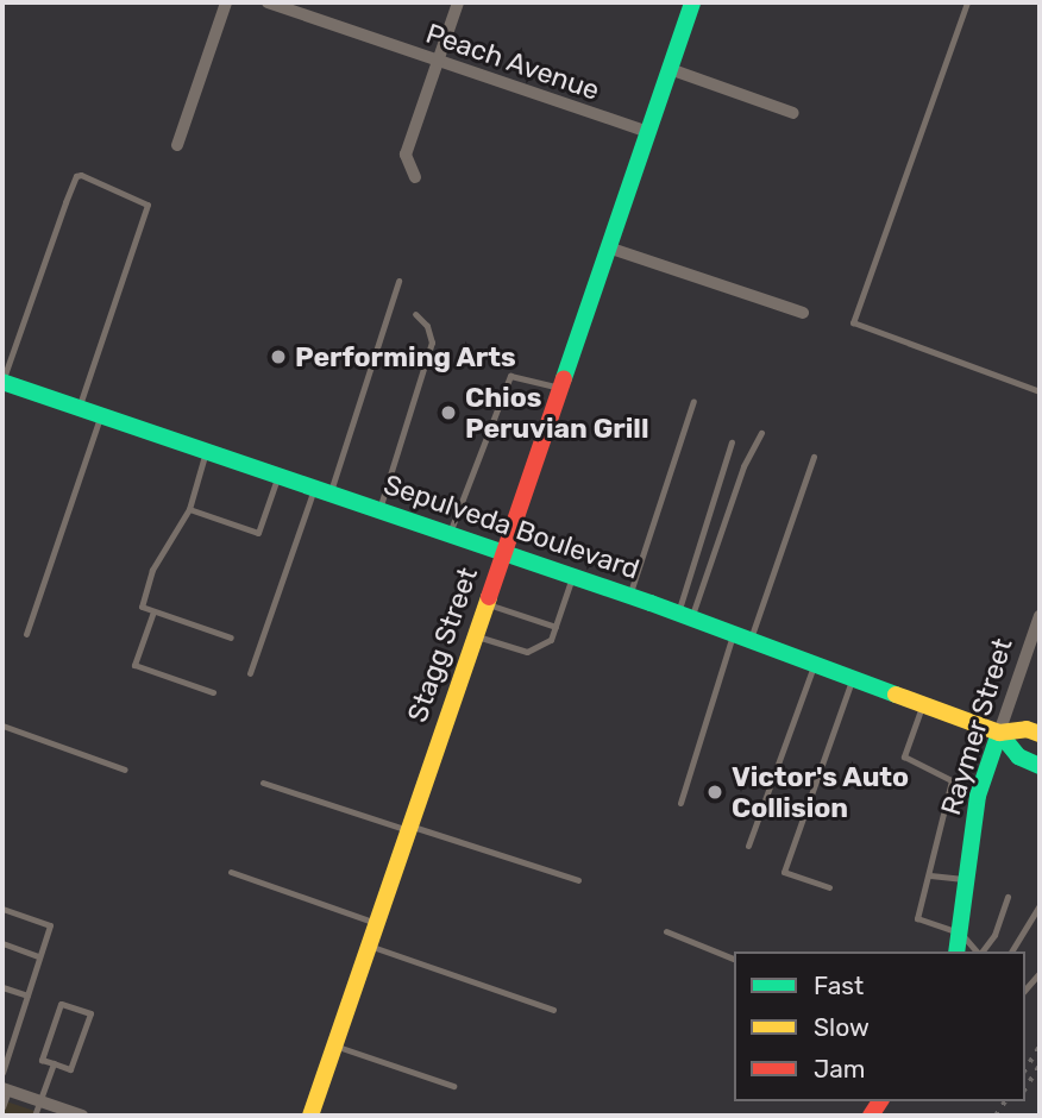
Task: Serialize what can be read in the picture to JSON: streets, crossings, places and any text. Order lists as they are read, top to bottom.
{
  "streets": {
    "street": [
      "Peach Avenue",
      "Sepulveda Boulevard",
      "Stagg Street",
      "Raymer Street"
    ]
  },
  "crossings": [
    ["Peach Avenue", "Stagg Street"],
    ["Sepulveda Boulevard", "Stagg Street"],
    ["Sepulveda Boulevard", "Raymer Street"]
  ],
  "places": ["Performing Arts", "Chios Peruvian Grill", "Victor's Auto Collision"],
  "legend": ["Fast", "Slow", "Jam"]
}
